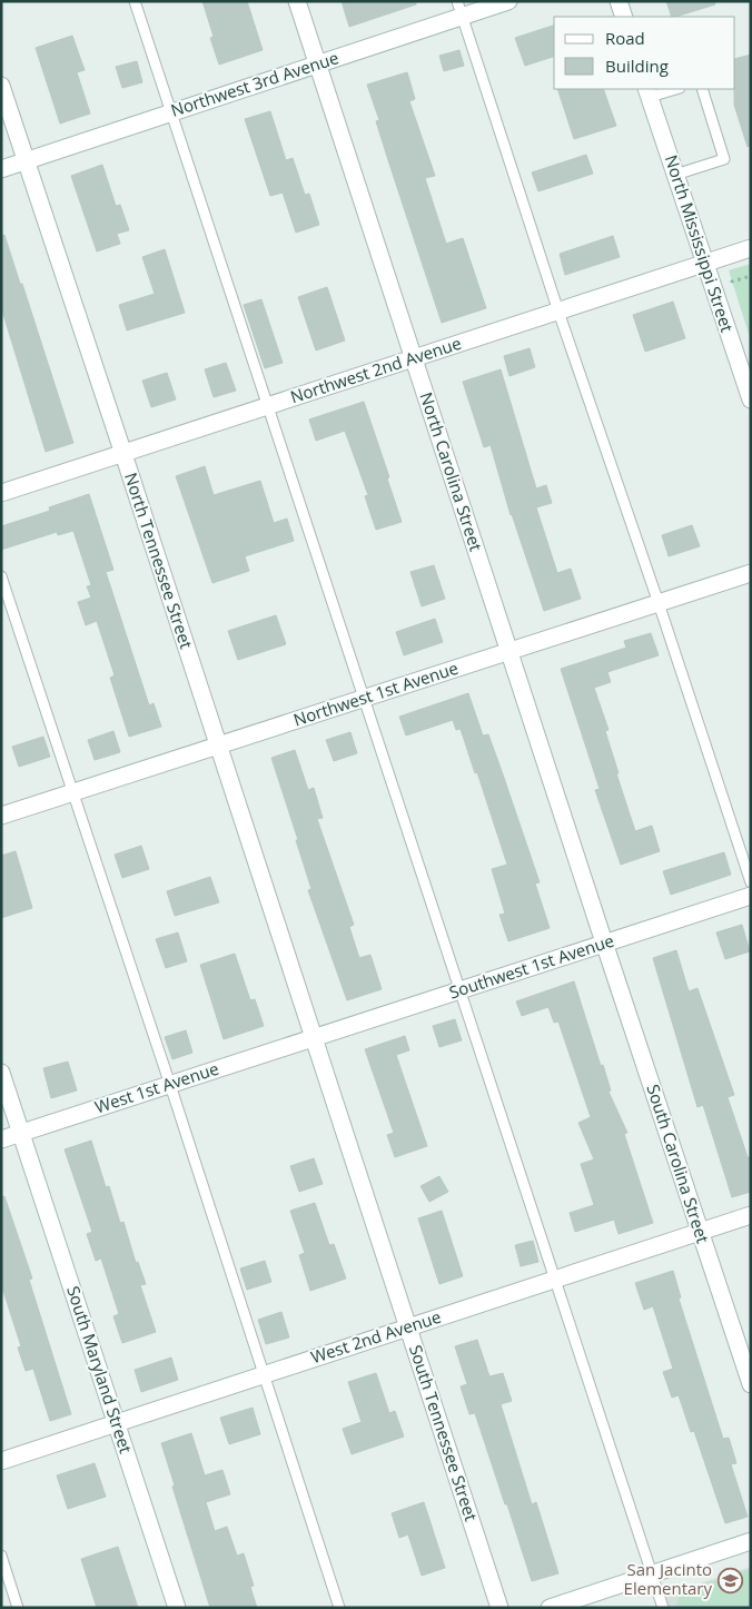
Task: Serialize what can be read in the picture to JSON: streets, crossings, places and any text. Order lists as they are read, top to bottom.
{
  "streets": {
    "street": [
      "Northwest 3rd Avenue",
      "North Mississippi Street",
      "Northwest 2nd Avenue",
      "North Carolina Street",
      "North Tennessee Street",
      "Northwest 1st Avenue",
      "Southwest 1st Avenue",
      "West 1st Avenue",
      "South Carolina Street",
      "West 2nd Avenue",
      "South Maryland Street",
      "South Tennessee Street"
    ]
  },
  "crossings": [
    ["Northwest 3rd Avenue", "North Carolina Street"],
    ["Northwest 3rd Avenue", "North Tennessee Street"],
    ["North Mississippi Street", "Northwest 2nd Avenue"],
    ["Northwest 2nd Avenue", "North Carolina Street"],
    ["Northwest 2nd Avenue", "North Tennessee Street"],
    ["North Carolina Street", "Northwest 1st Avenue"],
    ["North Carolina Street", "Southwest 1st Avenue"],
    ["North Carolina Street", "South Carolina Street"],
    ["North Tennessee Street", "Northwest 1st Avenue"],
    ["North Tennessee Street", "Southwest 1st Avenue"],
    ["North Tennessee Street", "West 1st Avenue"],
    ["North Tennessee Street", "South Tennessee Street"],
    ["Southwest 1st Avenue", "West 1st Avenue"],
    ["Southwest 1st Avenue", "South Carolina Street"],
    ["Southwest 1st Avenue", "South Tennessee Street"],
    ["West 1st Avenue", "South Maryland Street"],
    ["West 1st Avenue", "South Tennessee Street"],
    ["South Carolina Street", "West 2nd Avenue"],
    ["West 2nd Avenue", "South Maryland Street"],
    ["West 2nd Avenue", "South Tennessee Street"]
  ],
  "places": {
    "school or university": ["San Jacinto Elementary"]
  },
  "legend": ["Road", "Building"]
}
